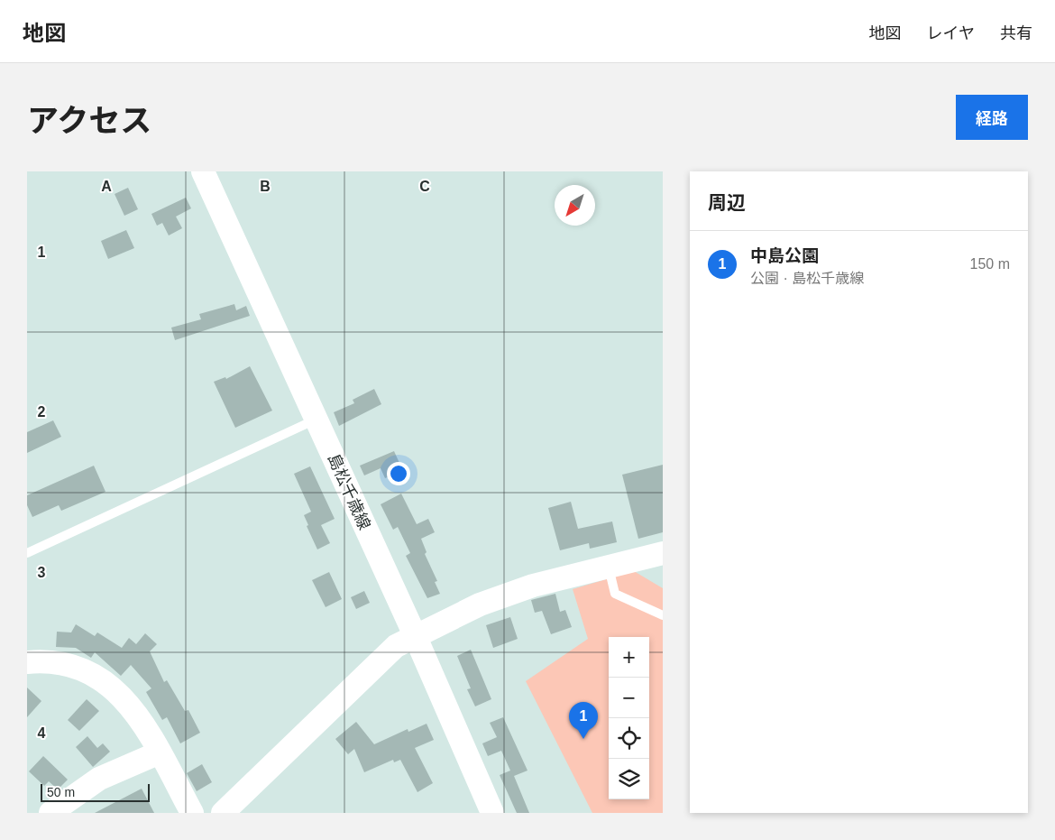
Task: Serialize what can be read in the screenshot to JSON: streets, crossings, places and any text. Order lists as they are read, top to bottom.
{
  "streets": {
    "street": ["島松千歳線"]
  },
  "scale_bar": "50 m",
  "north": "bottom left",
  "page": {
    "header": "地図",
    "nav": ["地図", "レイヤ", "共有"],
    "title": "アクセス",
    "buttons": "経路",
    "heading": "周辺",
    "list": [
      {
        "mark": "1",
        "name": "中島公園",
        "note": "公園 · 島松千歳線",
        "value": "150 m"
      }
    ],
    "map_buttons": ["+", "−"],
    "pins": "1",
    "scale": "50 m"
  },
  "grid": {
    "columns": ["A", "B", "C"],
    "rows": [
      "1",
      "2",
      "3",
      "4"
    ]
  }
}
